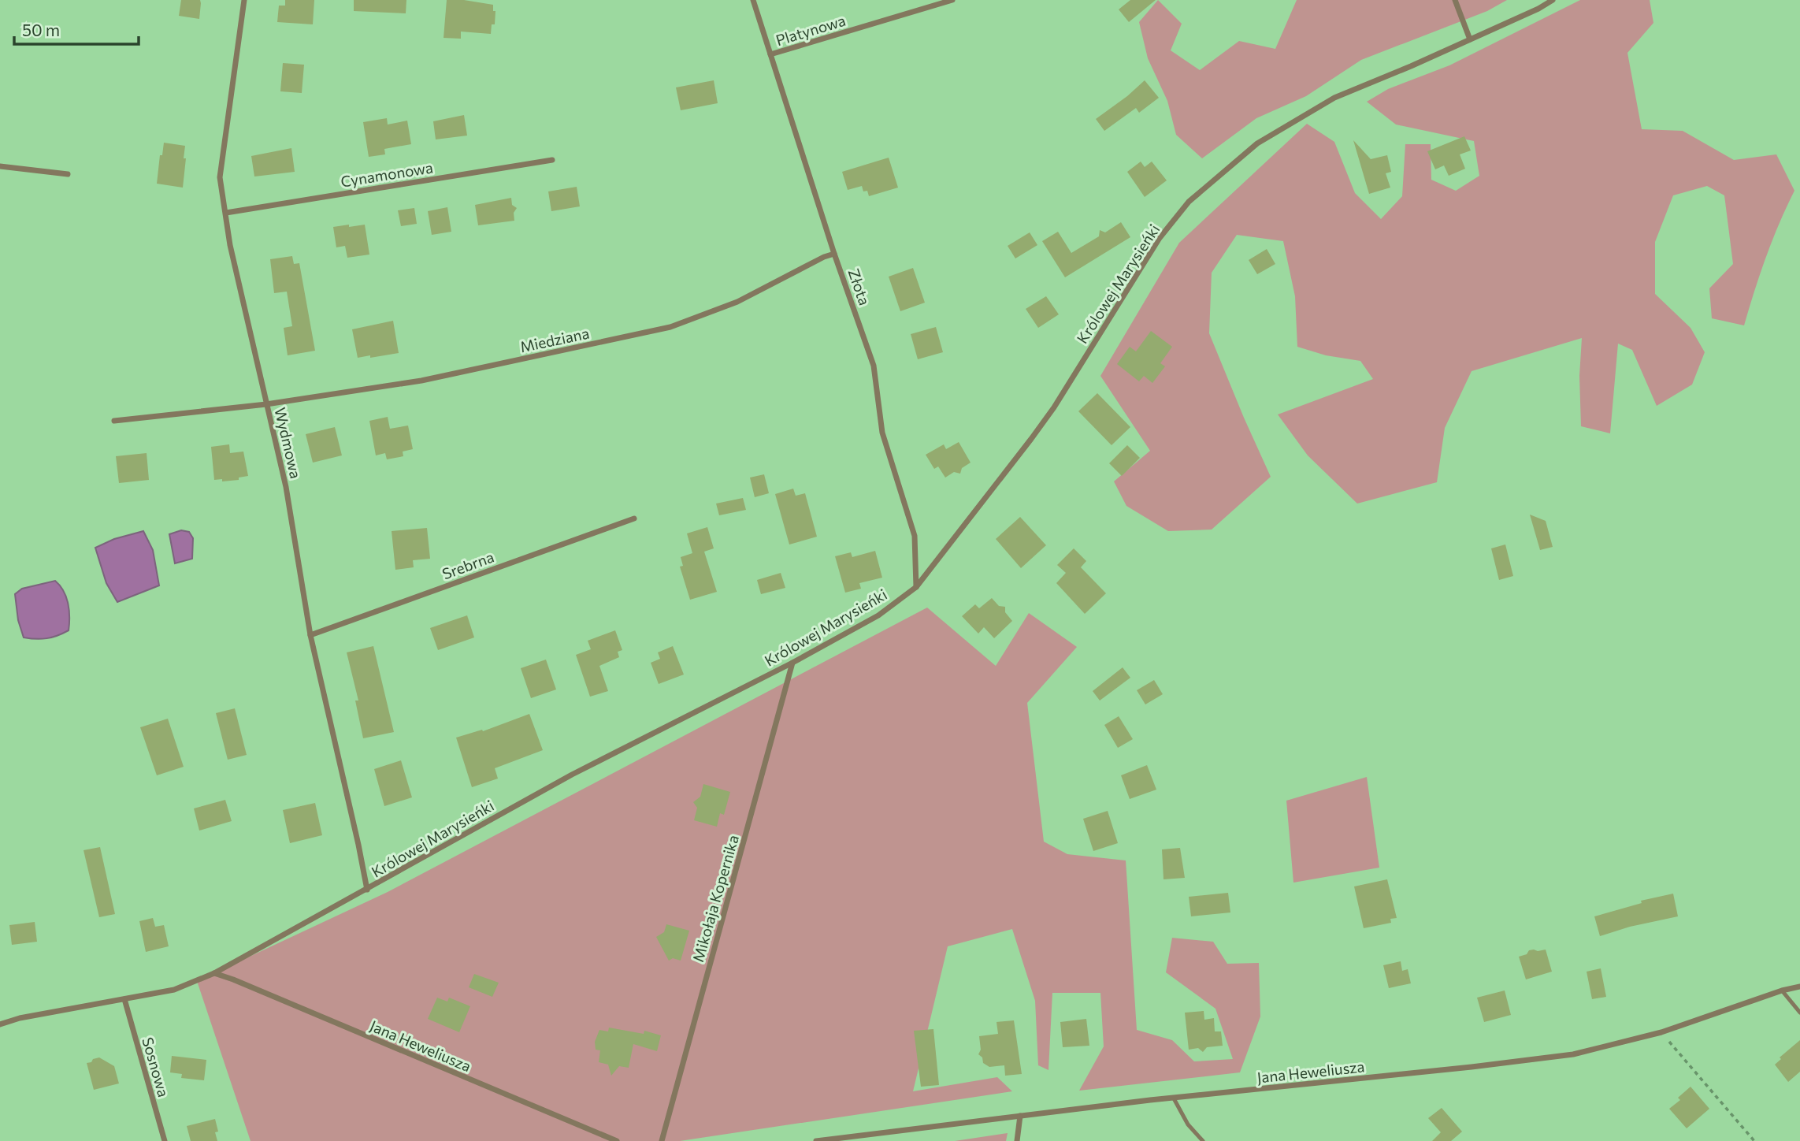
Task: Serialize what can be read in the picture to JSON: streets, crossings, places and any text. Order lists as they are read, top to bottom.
{
  "streets": {
    "street": [
      "Platynowa",
      "Cynamonowa",
      "Królowej Marysieńki",
      "Złota",
      "Miedziana",
      "Wydmowa",
      "Srebrna",
      "Mikołaja Kopernika",
      "Jana Heweliusza",
      "Sosnowa"
    ]
  },
  "crossings": [
    ["Platynowa", "Złota"],
    ["Cynamonowa", "Wydmowa"],
    ["Królowej Marysieńki", "Złota"],
    ["Królowej Marysieńki", "Wydmowa"],
    ["Królowej Marysieńki", "Mikołaja Kopernika"],
    ["Królowej Marysieńki", "Jana Heweliusza"],
    ["Królowej Marysieńki", "Sosnowa"],
    ["Złota", "Miedziana"],
    ["Miedziana", "Wydmowa"],
    ["Wydmowa", "Srebrna"]
  ],
  "scale_bar": "50 m"
}
